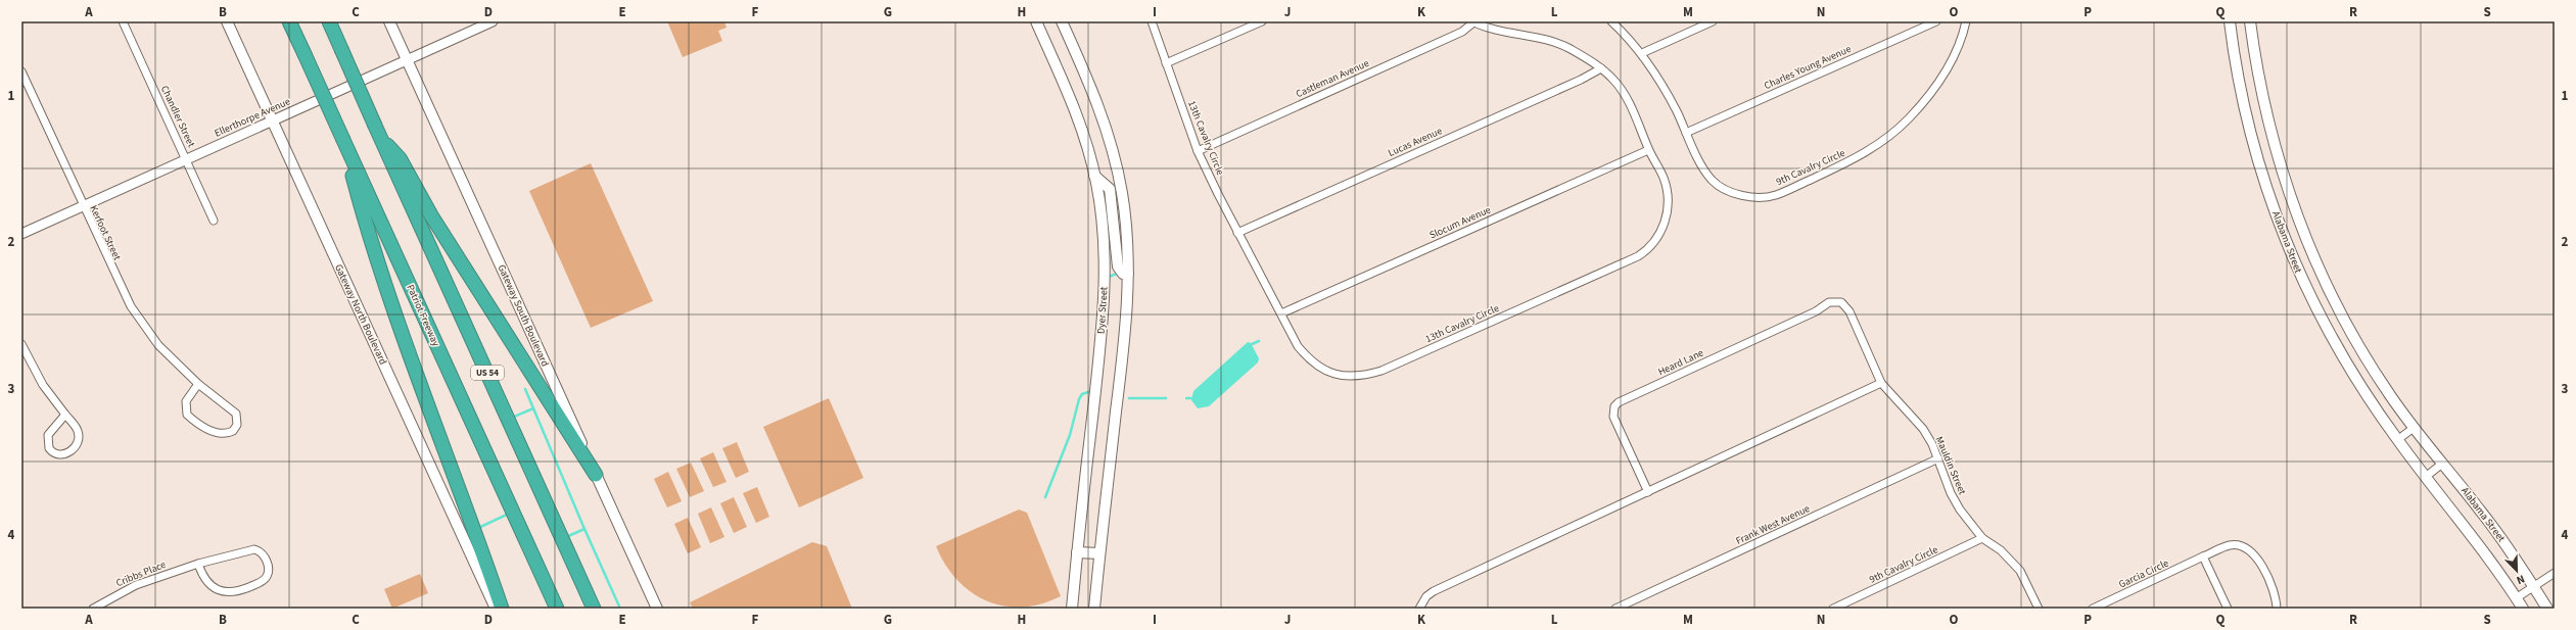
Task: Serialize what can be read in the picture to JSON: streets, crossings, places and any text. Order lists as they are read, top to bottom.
{
  "streets": {
    "highway": ["Patriot Freeway", "US 54"],
    "main road": [
      "Alabama Street",
      "Dyer Street",
      "Gateway North Boulevard",
      "Gateway South Boulevard"
    ],
    "street": [
      "Charles Young Avenue",
      "Castleman Avenue",
      "Chandler Street",
      "Ellerthorpe Avenue",
      "13th Cavalry Circle",
      "Lucas Avenue",
      "9th Cavalry Circle",
      "Slocum Avenue",
      "Kerfoot Street",
      "Heard Lane",
      "Mauldin Street",
      "Frank West Avenue",
      "Cribbs Place",
      "Garcia Circle"
    ]
  },
  "crossings": [
    ["Charles Young Avenue", "9th Cavalry Circle"],
    ["Castleman Avenue", "13th Cavalry Circle"],
    ["Chandler Street", "Ellerthorpe Avenue"],
    ["Ellerthorpe Avenue", "Kerfoot Street"],
    ["Ellerthorpe Avenue", "Gateway North Boulevard"],
    ["Ellerthorpe Avenue", "Gateway South Boulevard"],
    ["13th Cavalry Circle", "Lucas Avenue"],
    ["13th Cavalry Circle", "Slocum Avenue"],
    ["9th Cavalry Circle", "Mauldin Street"],
    ["Heard Lane", "Mauldin Street"],
    ["Mauldin Street", "Frank West Avenue"]
  ],
  "north": "bottom right",
  "grid": {
    "columns": [
      "A",
      "B",
      "C",
      "D",
      "E",
      "F",
      "G",
      "H",
      "I",
      "J",
      "K",
      "L",
      "M",
      "N",
      "O",
      "P",
      "Q",
      "R",
      "S"
    ],
    "rows": [
      "1",
      "2",
      "3",
      "4"
    ]
  }
}
